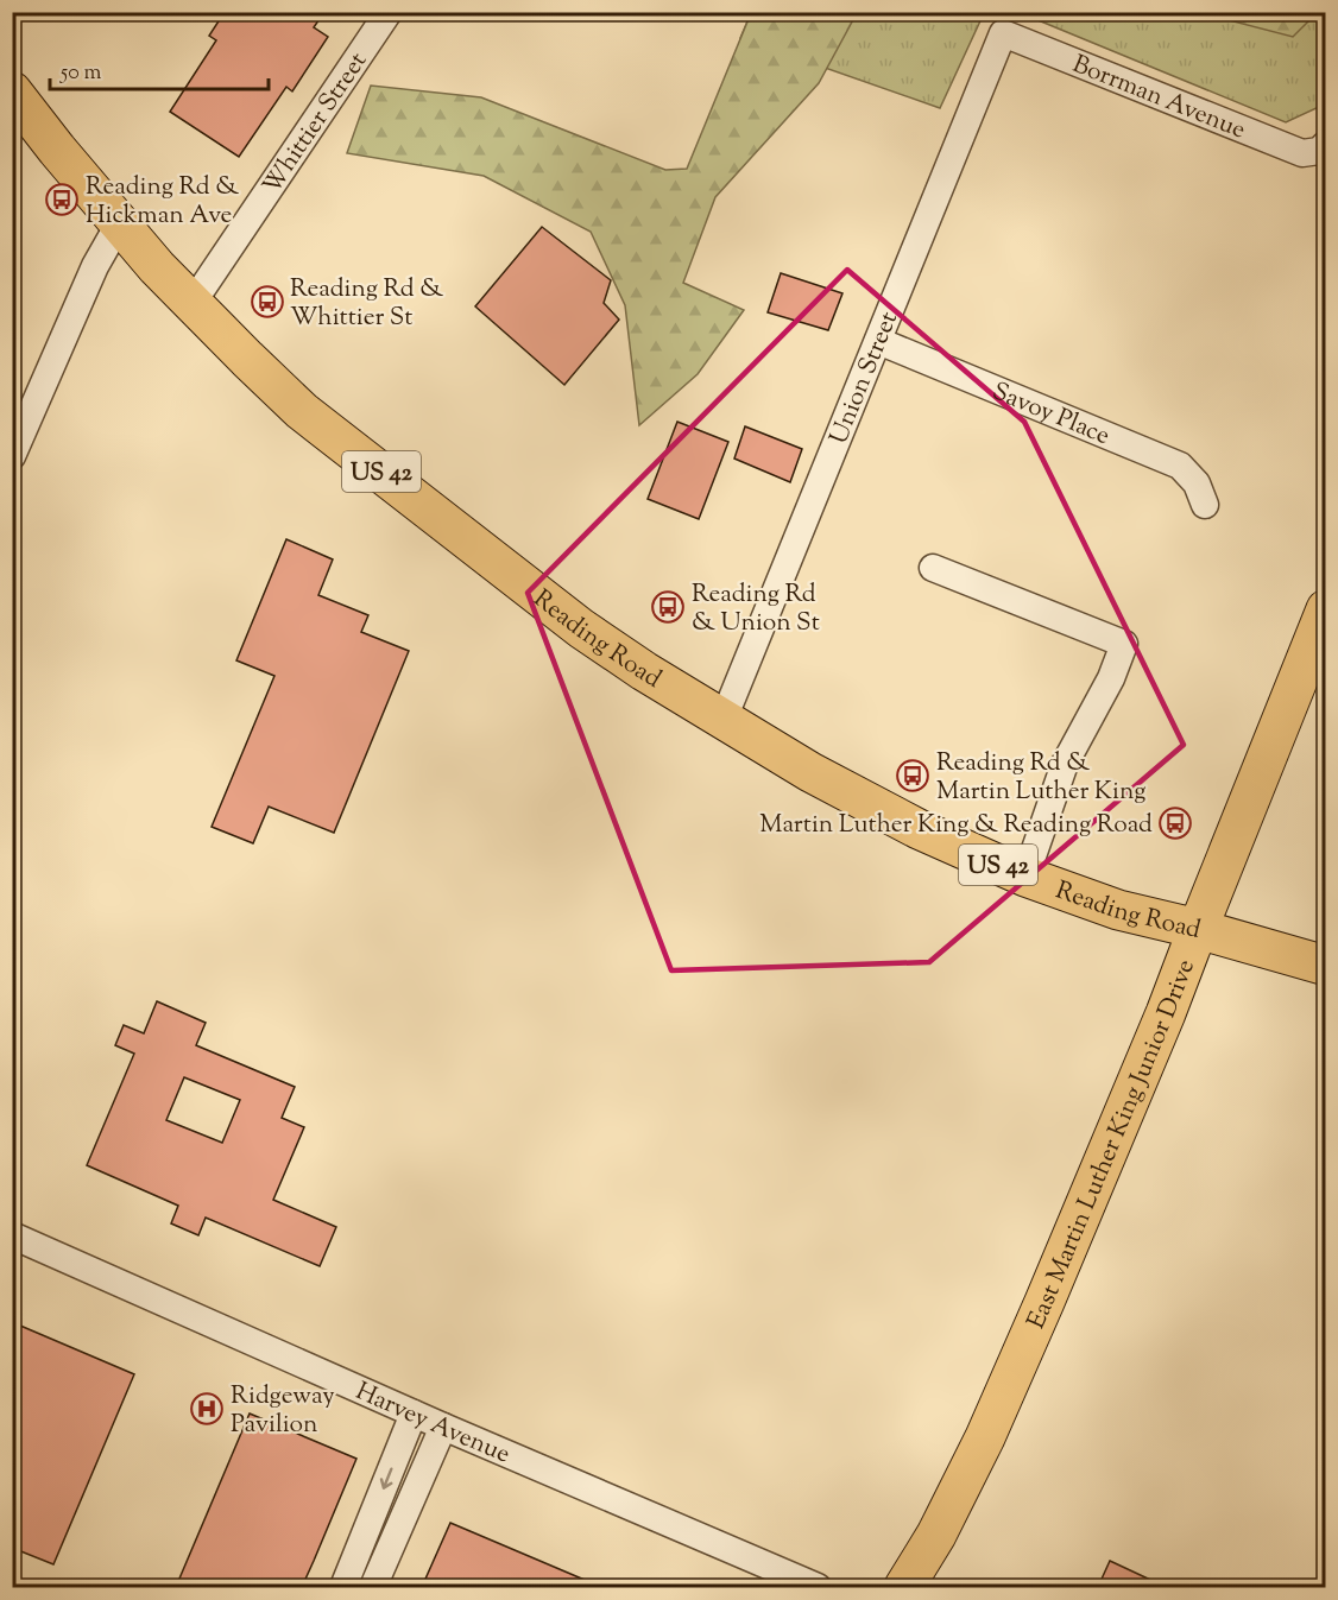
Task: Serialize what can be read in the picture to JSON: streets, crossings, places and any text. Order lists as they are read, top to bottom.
{
  "streets": {
    "main road": ["US 42", "Reading Road", "East Martin Luther King Junior Drive"],
    "street": [
      "Borrman Avenue",
      "Whittier Street",
      "Union Street",
      "Savoy Place",
      "Harvey Avenue"
    ]
  },
  "crossings": [
    ["Borrman Avenue", "Union Street"],
    ["Whittier Street", "Reading Road"],
    ["Union Street", "Savoy Place"],
    ["Union Street", "Reading Road"],
    ["Reading Road", "East Martin Luther King Junior Drive"]
  ],
  "places": {
    "bus stop": [
      "Reading Rd & Hickman Ave",
      "Reading Rd & Whittier St",
      "Reading Rd & Union St",
      "Reading Rd & Martin Luther King",
      "Martin Luther King & Reading Road"
    ],
    "hospital": ["Ridgeway Pavilion"]
  },
  "scale_bar": "50 m"
}
